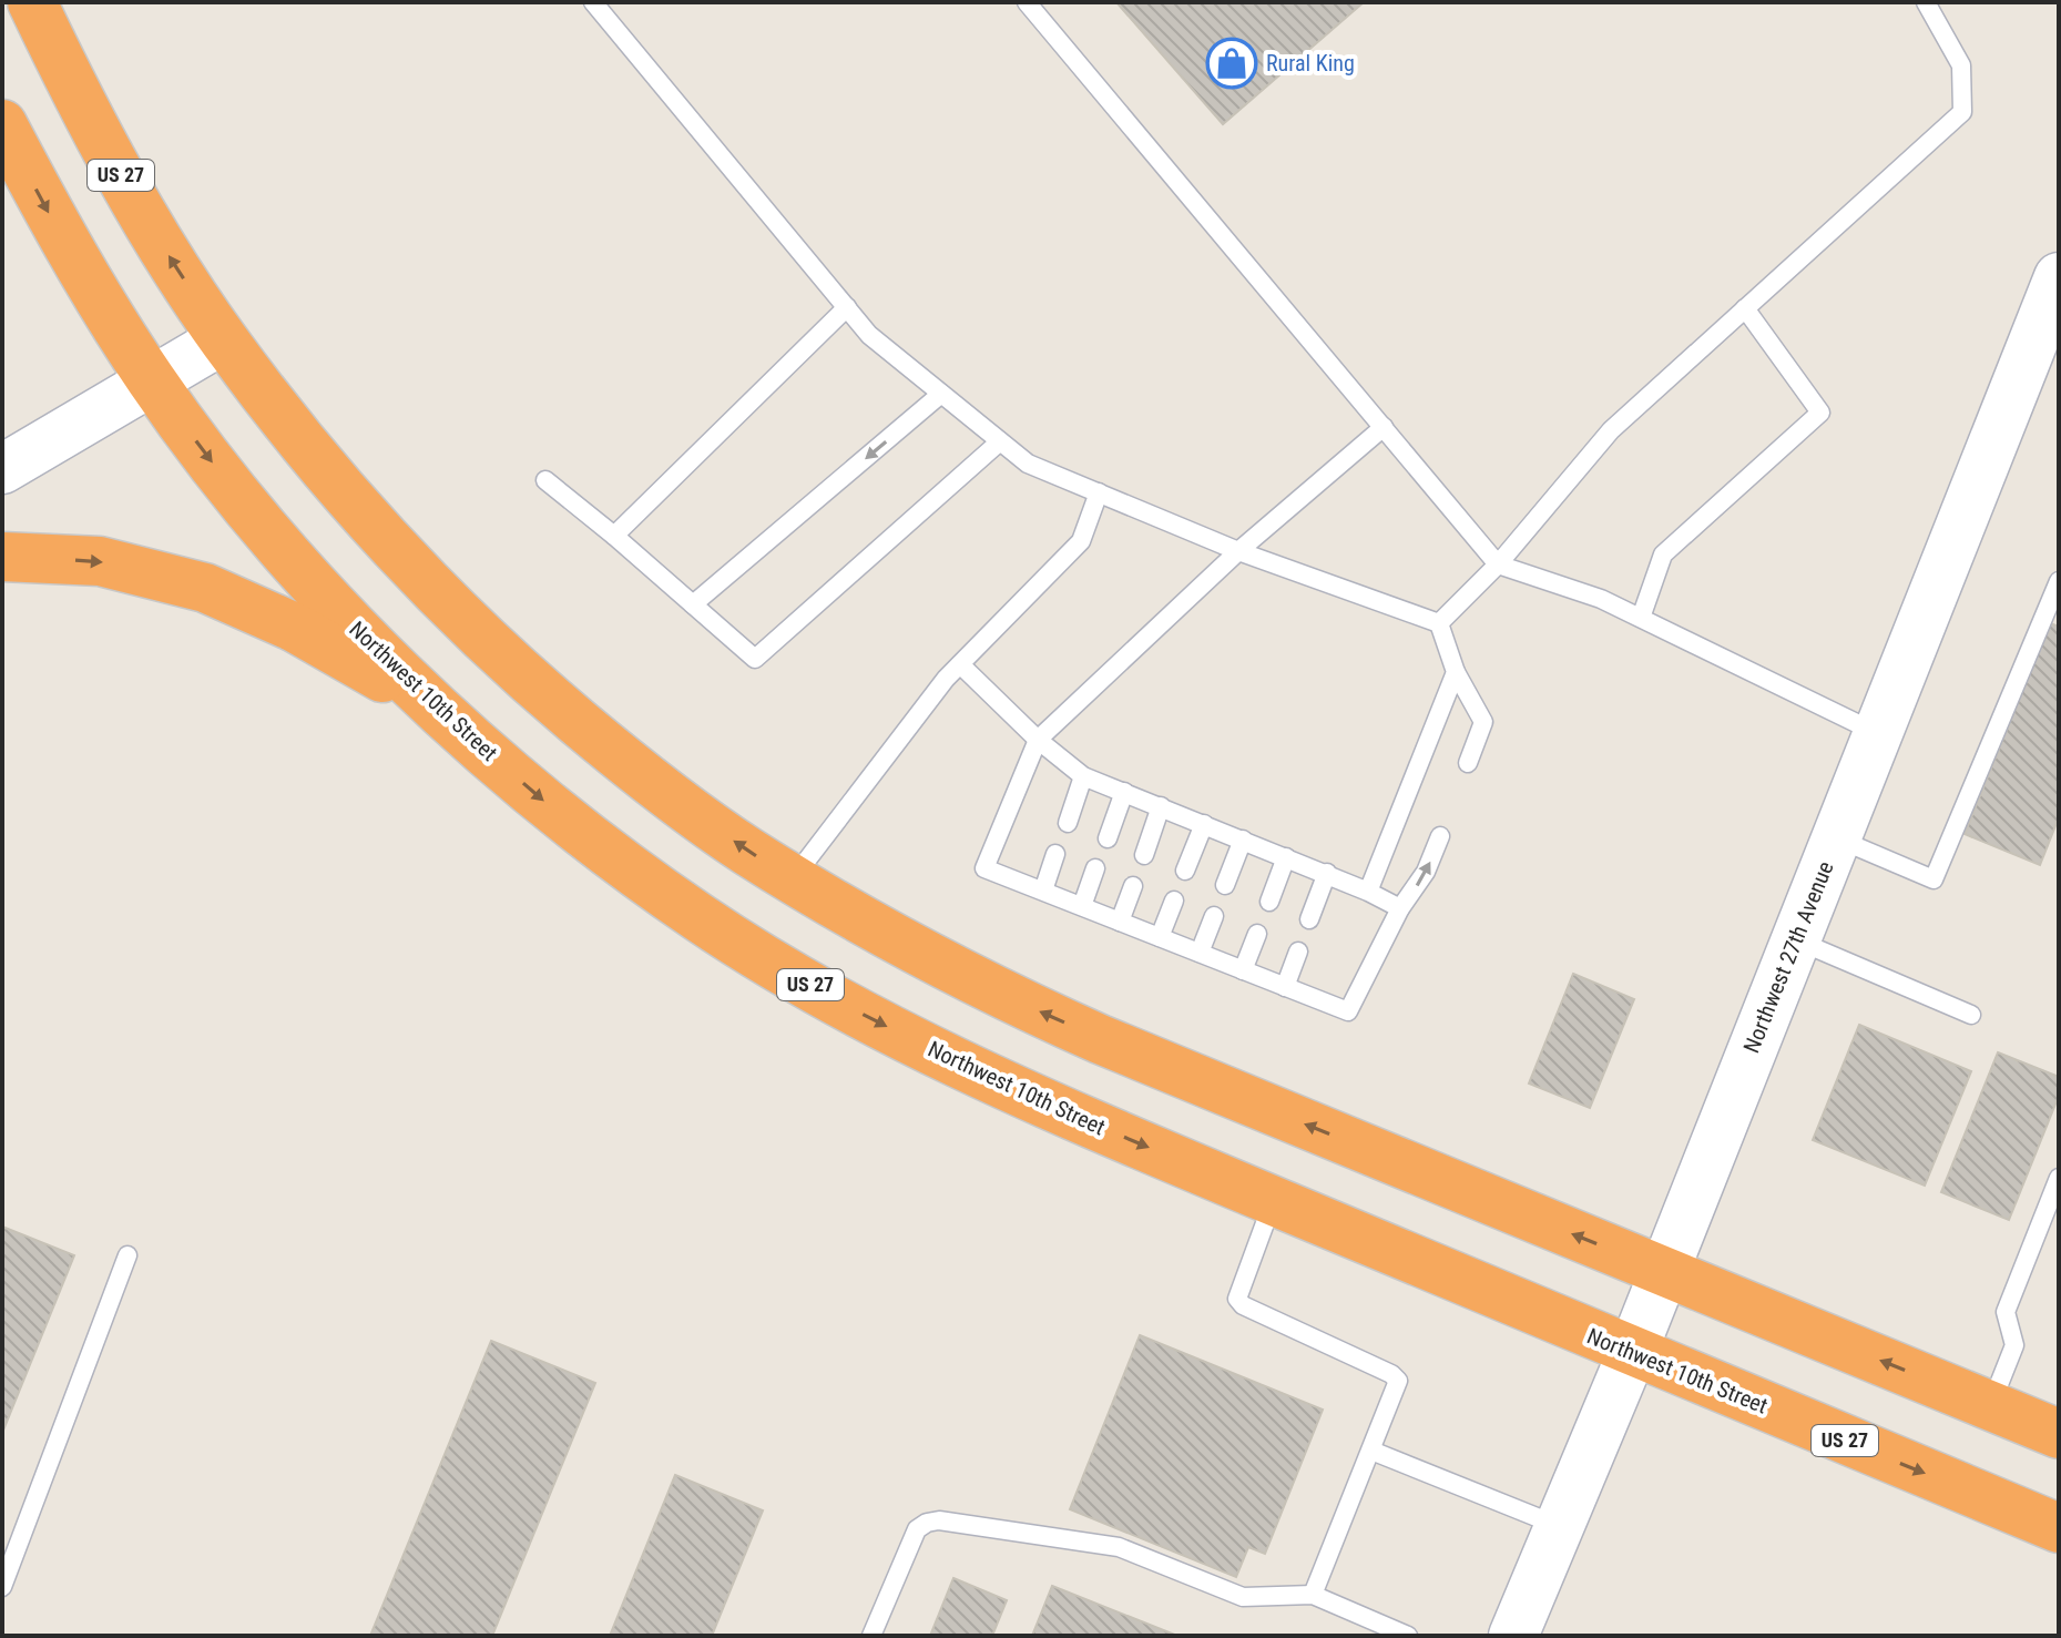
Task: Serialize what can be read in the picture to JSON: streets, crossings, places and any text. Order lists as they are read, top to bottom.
{
  "streets": {
    "highway": ["US 27", "Northwest 10th Street"],
    "street": ["Northwest 27th Avenue"]
  },
  "crossings": [
    ["US 27", "Northwest 10th Street"],
    ["US 27", "Northwest 27th Avenue"],
    ["Northwest 10th Street", "Northwest 27th Avenue"]
  ],
  "places": {
    "shop": ["Rural King"]
  }
}
